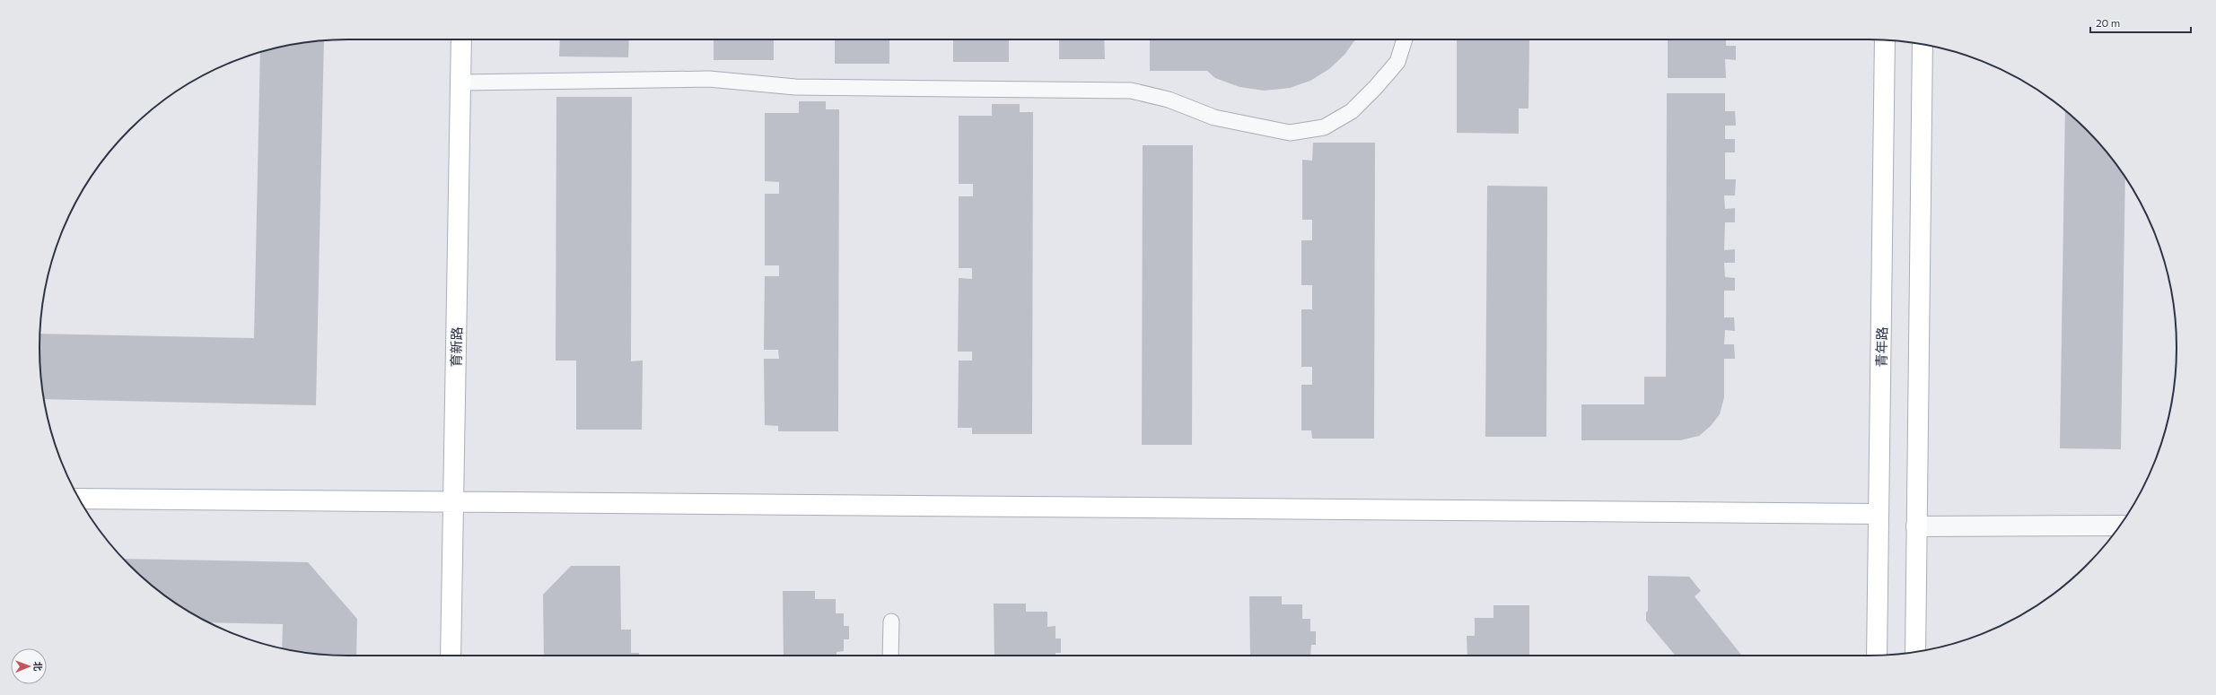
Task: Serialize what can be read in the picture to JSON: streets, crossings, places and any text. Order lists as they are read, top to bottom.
{
  "streets": {
    "street": ["育新路", "青年路"]
  },
  "scale_bar": "20 m",
  "north": "right"
}
